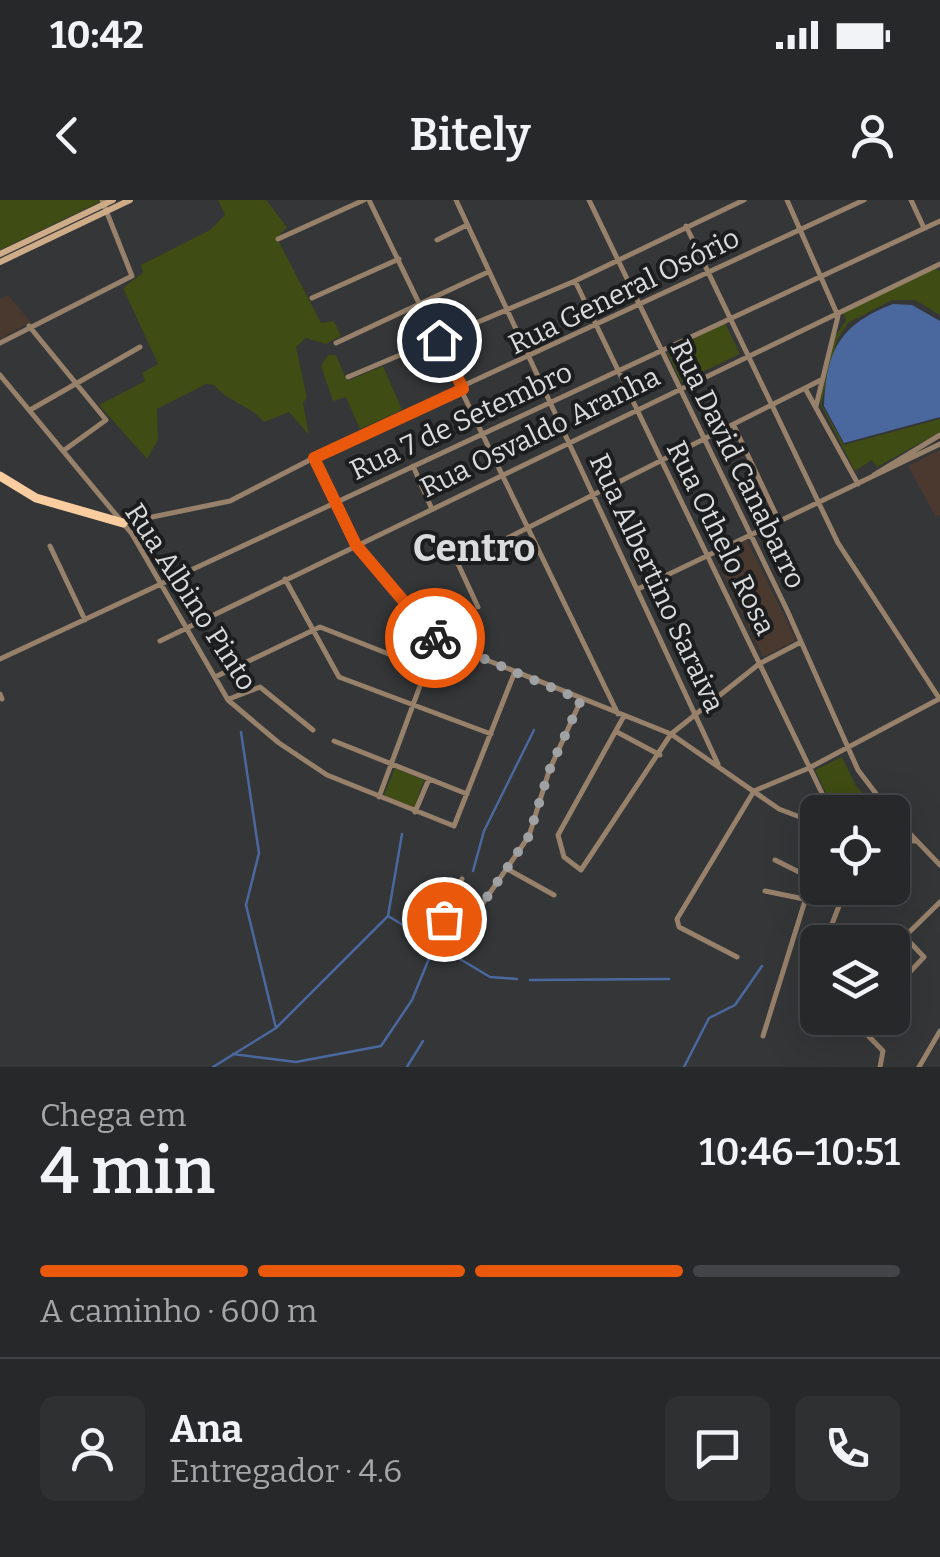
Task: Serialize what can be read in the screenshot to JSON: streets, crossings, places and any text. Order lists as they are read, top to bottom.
{
  "streets": {
    "street": [
      "Rua General Osório",
      "Rua 7 de Setembro",
      "Rua Osvaldo Aranha",
      "Rua David Canabarro",
      "Rua Othelo Rosa",
      "Rua Albertino Saraiva",
      "Rua Albino Pinto"
    ]
  },
  "crossings": [
    ["Rua General Osório", "Rua David Canabarro"],
    ["Rua General Osório", "Rua Othelo Rosa"],
    ["Rua General Osório", "Rua Albertino Saraiva"],
    ["Rua General Osório", "Rua Albino Pinto"],
    ["Rua 7 de Setembro", "Rua David Canabarro"],
    ["Rua 7 de Setembro", "Rua Othelo Rosa"],
    ["Rua 7 de Setembro", "Rua Albertino Saraiva"],
    ["Rua 7 de Setembro", "Rua Albino Pinto"],
    ["Rua Osvaldo Aranha", "Rua David Canabarro"],
    ["Rua Osvaldo Aranha", "Rua Othelo Rosa"],
    ["Rua Osvaldo Aranha", "Rua Albertino Saraiva"],
    ["Rua Osvaldo Aranha", "Rua Albino Pinto"]
  ],
  "districts": ["Centro"],
  "page": {
    "status": "10:42",
    "header": "Bitely",
    "heading": ["4 min", "Chega em", "10:46–10:51"],
    "panel": ["Ana", "Entregador · 4.6"],
    "bar": "A caminho · 600 m"
  }
}
